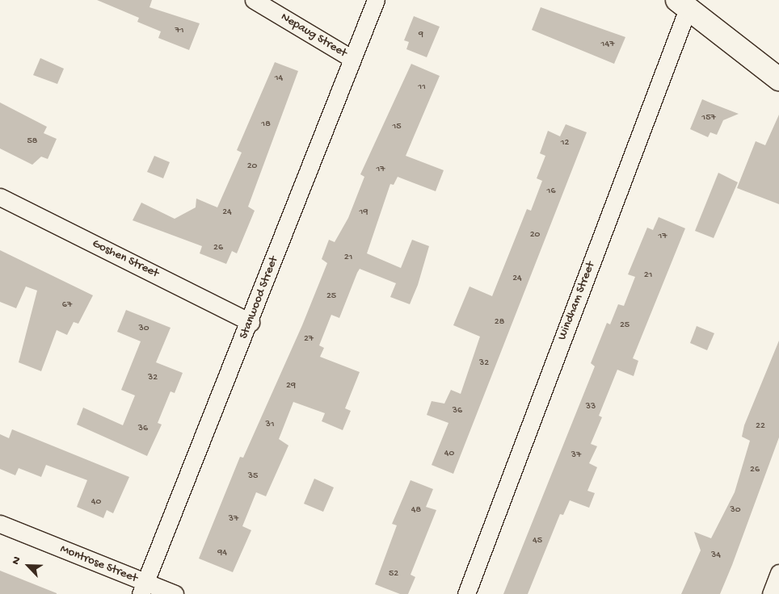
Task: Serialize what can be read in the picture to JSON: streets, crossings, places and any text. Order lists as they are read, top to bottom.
{
  "streets": {
    "street": [
      "Nepaug Street",
      "Goshen Street",
      "Stanwood Street",
      "Windham Street",
      "Montrose Street"
    ]
  },
  "crossings": [
    ["Nepaug Street", "Stanwood Street"],
    ["Goshen Street", "Stanwood Street"],
    ["Stanwood Street", "Montrose Street"]
  ],
  "house_numbers": [
    "71",
    "9",
    "147",
    "14",
    "11",
    "157",
    "18",
    "15",
    "58",
    "12",
    "20",
    "17",
    "16",
    "24",
    "19",
    "20",
    "17",
    "26",
    "21",
    "21",
    "24",
    "25",
    "67",
    "28",
    "25",
    "30",
    "27",
    "32",
    "32",
    "29",
    "33",
    "36",
    "31",
    "22",
    "36",
    "40",
    "37",
    "26",
    "35",
    "40",
    "48",
    "30",
    "37",
    "45",
    "94",
    "34",
    "52"
  ],
  "north": "top left"
}
